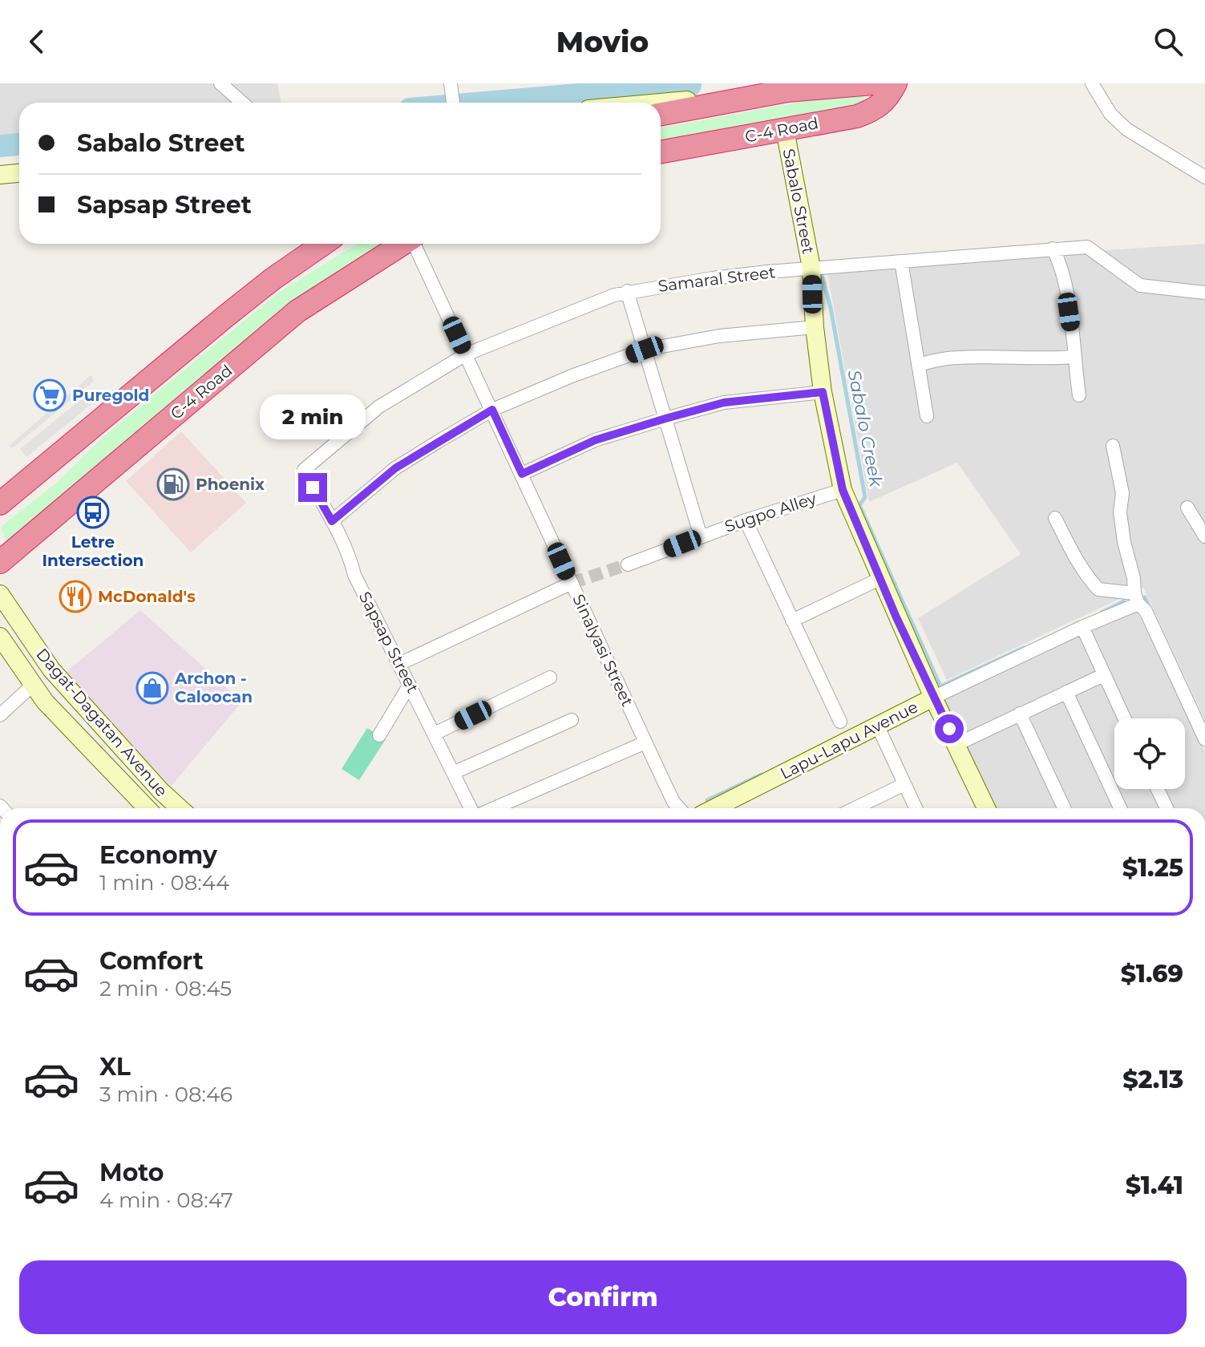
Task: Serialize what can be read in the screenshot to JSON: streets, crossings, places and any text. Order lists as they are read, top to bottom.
{
  "streets": {
    "highway": ["C-4 Road"],
    "street": [
      "Sabalo Street",
      "Samaral Street",
      "Sugpo Alley",
      "Sapsap Street",
      "Sinalyasi Street",
      "Dagat-Dagatan Avenue",
      "Lapu-Lapu Avenue"
    ]
  },
  "crossings": [
    ["C-4 Road", "Sabalo Street"],
    ["Sabalo Street", "Samaral Street"],
    ["Sabalo Street", "Sugpo Alley"],
    ["Sabalo Street", "Lapu-Lapu Avenue"],
    ["Samaral Street", "Sapsap Street"],
    ["Samaral Street", "Sinalyasi Street"]
  ],
  "water": ["Sabalo Creek"],
  "places": {
    "supermarket": ["Puregold"],
    "fuel station": ["Phoenix"],
    "bus stop": ["Letre Intersection"],
    "restaurant": ["McDonald's"],
    "shop": ["Archon - Caloocan"]
  },
  "page": {
    "header": "Movio",
    "banner": ["Sabalo Street", "Sapsap Street"],
    "bubble": "2 min",
    "list": [
      {
        "name": "Economy",
        "note": "1 min · 08:44",
        "value": "$1.25"
      },
      {
        "name": "Comfort",
        "note": "2 min · 08:45",
        "value": "$1.69"
      },
      {
        "name": "XL",
        "note": "3 min · 08:46",
        "value": "$2.13"
      },
      {
        "name": "Moto",
        "note": "4 min · 08:47",
        "value": "$1.41"
      }
    ],
    "buttons": "Confirm"
  }
}
